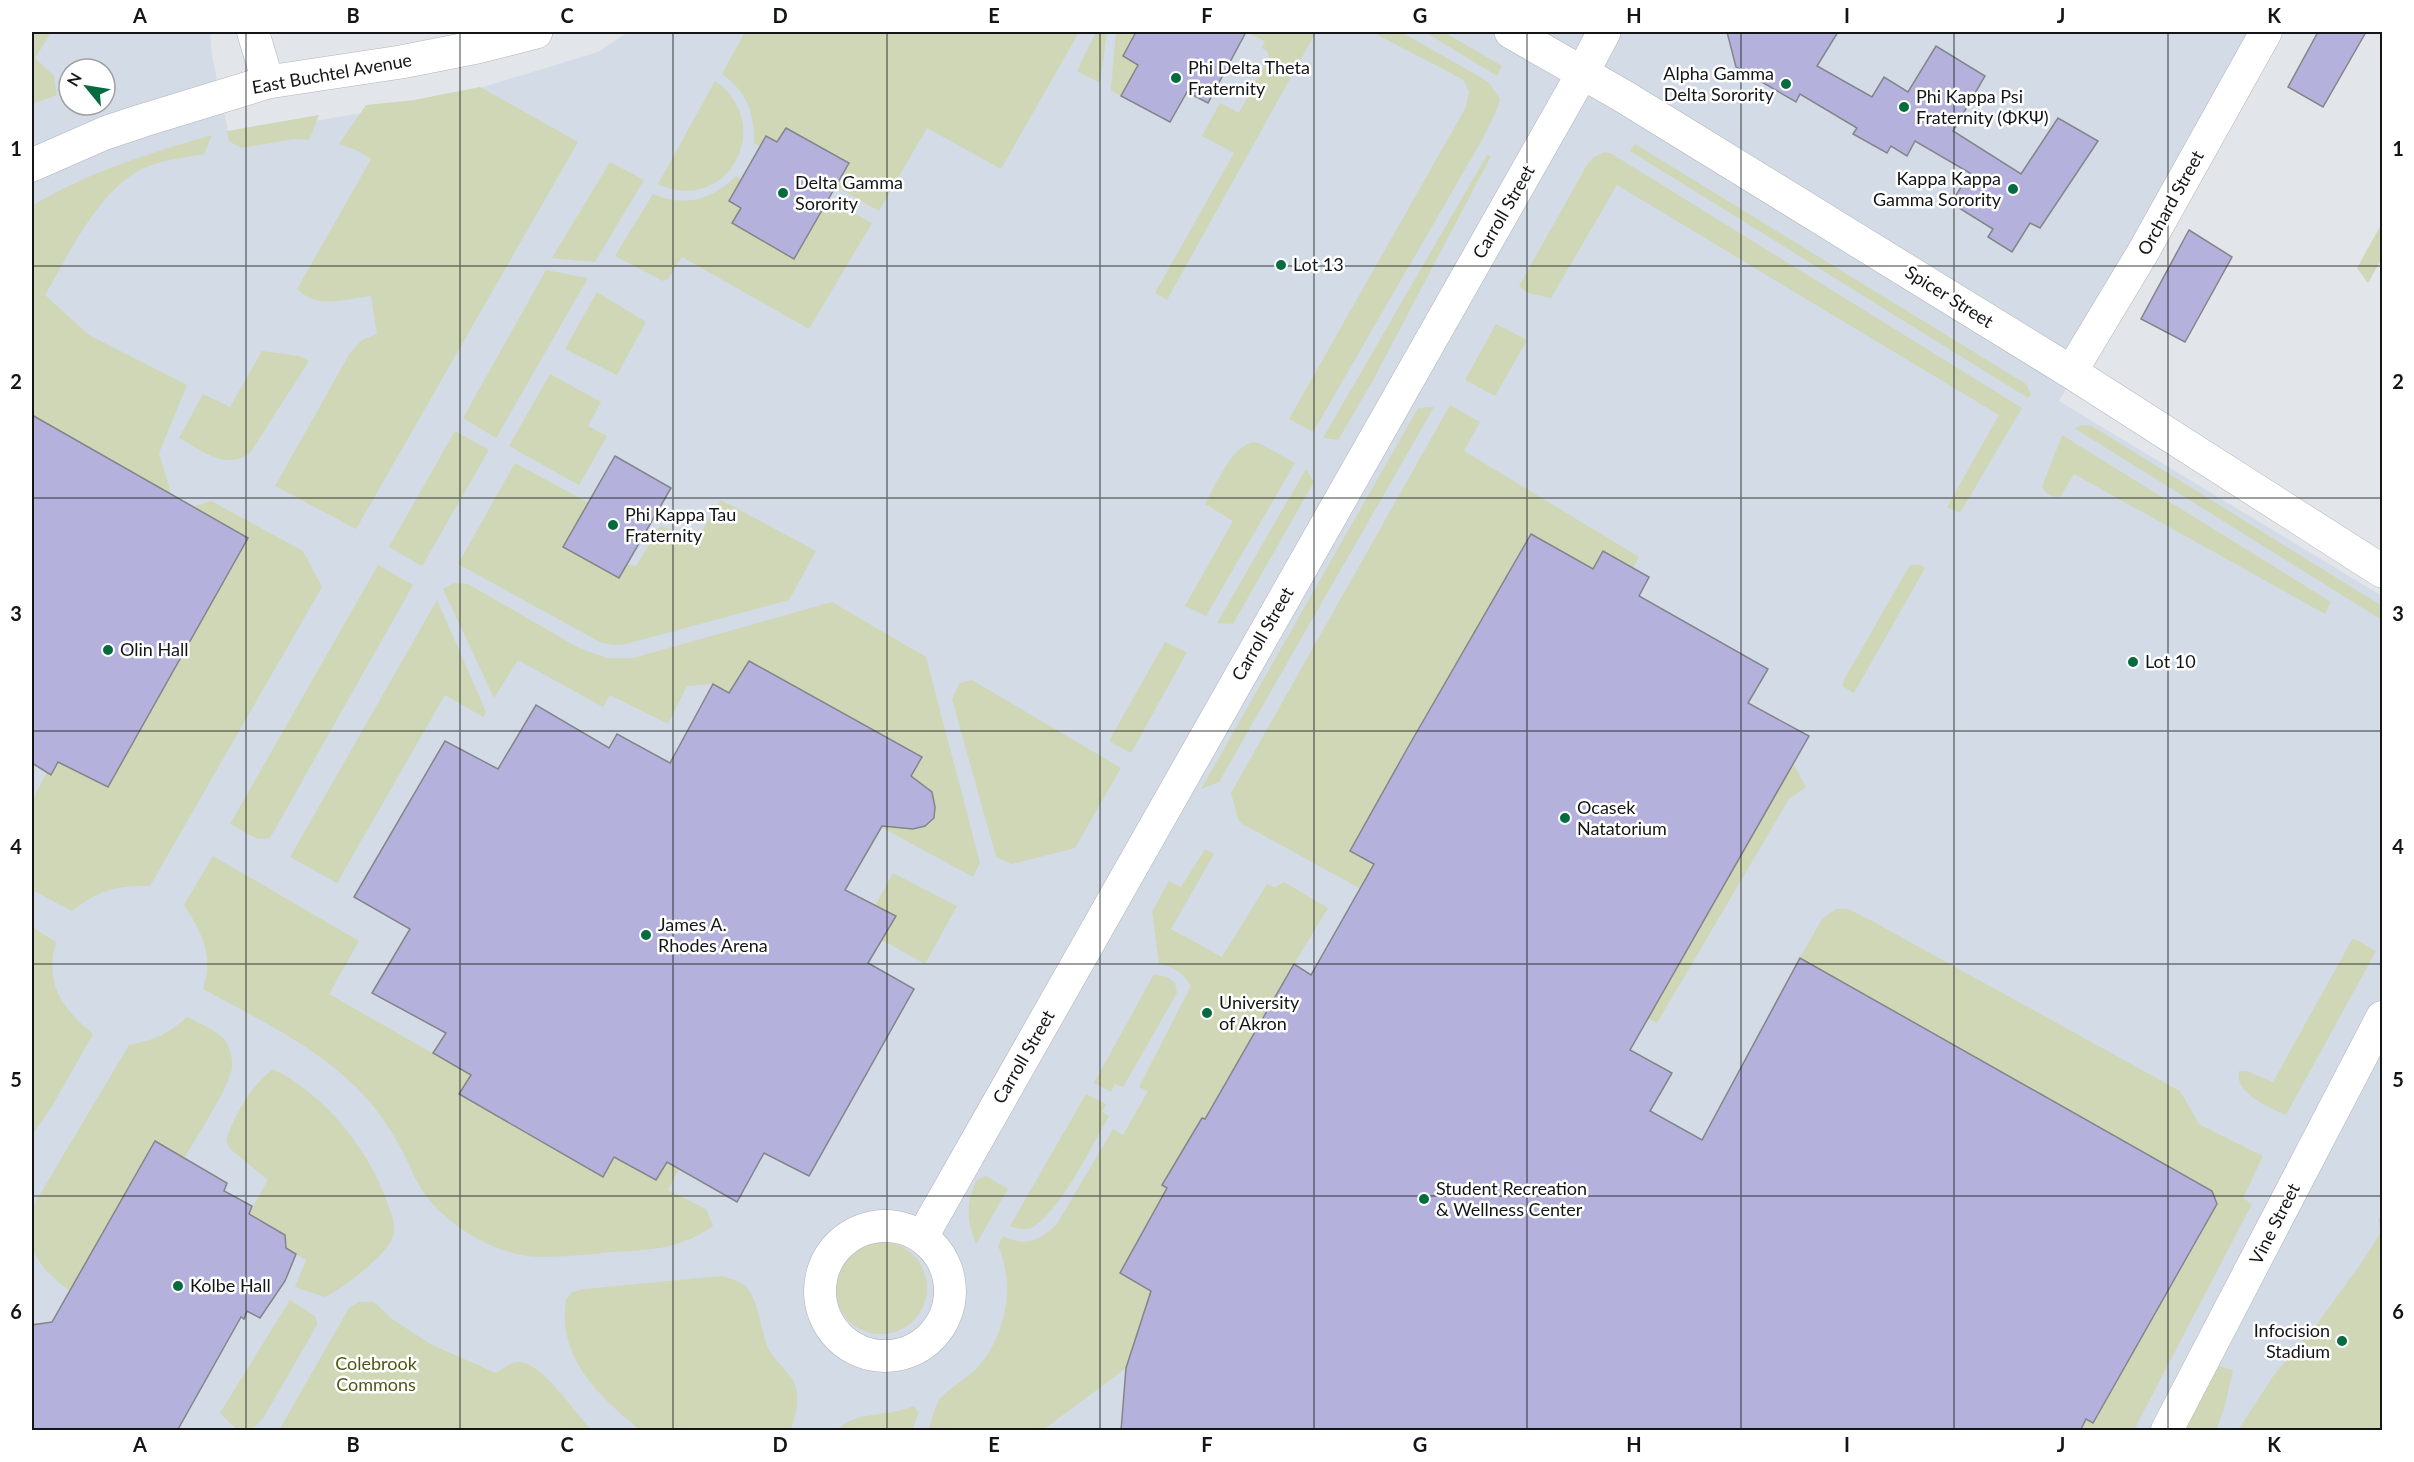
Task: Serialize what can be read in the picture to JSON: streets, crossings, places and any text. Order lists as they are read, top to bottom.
{
  "streets": {
    "street": [
      "East Buchtel Avenue",
      "Orchard Street",
      "Carroll Street",
      "Spicer Street",
      "Vine Street"
    ]
  },
  "crossings": [
    ["Orchard Street", "Spicer Street"],
    ["Carroll Street", "Spicer Street"]
  ],
  "parks": ["Colebrook Commons"],
  "places": [
    "Phi Delta Theta Fraternity",
    "Alpha Gamma Delta Sorority",
    "Phi Kappa Psi Fraternity (ΦΚΨ)",
    "Kappa Kappa Gamma Sorority",
    "Delta Gamma Sorority",
    "Lot 13",
    "Phi Kappa Tau Fraternity",
    "Olin Hall",
    "Lot 10",
    "Ocasek Natatorium",
    "James A. Rhodes Arena",
    "University of Akron",
    "Student Recreation & Wellness Center",
    "Kolbe Hall",
    "Infocision Stadium"
  ],
  "north": "top left",
  "grid": {
    "columns": [
      "A",
      "B",
      "C",
      "D",
      "E",
      "F",
      "G",
      "H",
      "I",
      "J",
      "K"
    ],
    "rows": [
      "1",
      "2",
      "3",
      "4",
      "5",
      "6"
    ]
  }
}
